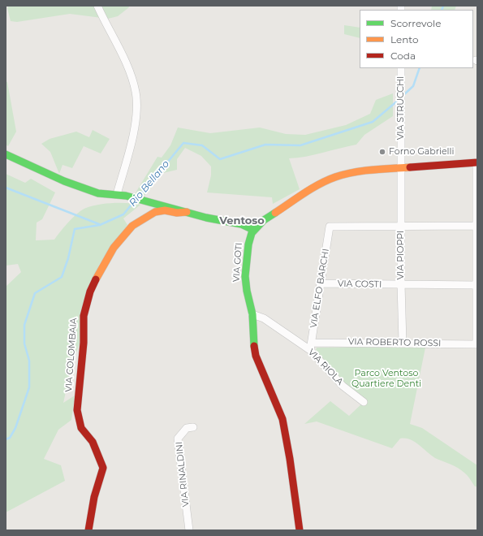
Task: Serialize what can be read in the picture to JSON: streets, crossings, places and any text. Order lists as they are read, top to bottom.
{
  "streets": {
    "street": [
      "VIA STRUCCHI",
      "VIA PIOPPI",
      "VIA GOTI",
      "VIA COSTI",
      "VIA ELFO BARCHI",
      "VIA ROBERTO ROSSI",
      "VIA COLOMBAIA",
      "VIA RIOLA",
      "VIA RINALDINI"
    ]
  },
  "crossings": [
    ["VIA STRUCCHI", "VIA PIOPPI"],
    ["VIA PIOPPI", "VIA COSTI"],
    ["VIA PIOPPI", "VIA ELFO BARCHI"],
    ["VIA PIOPPI", "VIA ROBERTO ROSSI"],
    ["VIA GOTI", "VIA COLOMBAIA"],
    ["VIA GOTI", "VIA RIOLA"],
    ["VIA COSTI", "VIA ELFO BARCHI"],
    ["VIA ELFO BARCHI", "VIA ROBERTO ROSSI"],
    ["VIA ELFO BARCHI", "VIA RIOLA"]
  ],
  "districts": ["Ventoso"],
  "water": ["Rio Bellano"],
  "parks": ["Parco Ventoso Quartiere Denti"],
  "places": ["Forno Gabrielli"],
  "legend": ["Scorrevole", "Lento", "Coda"]
}
